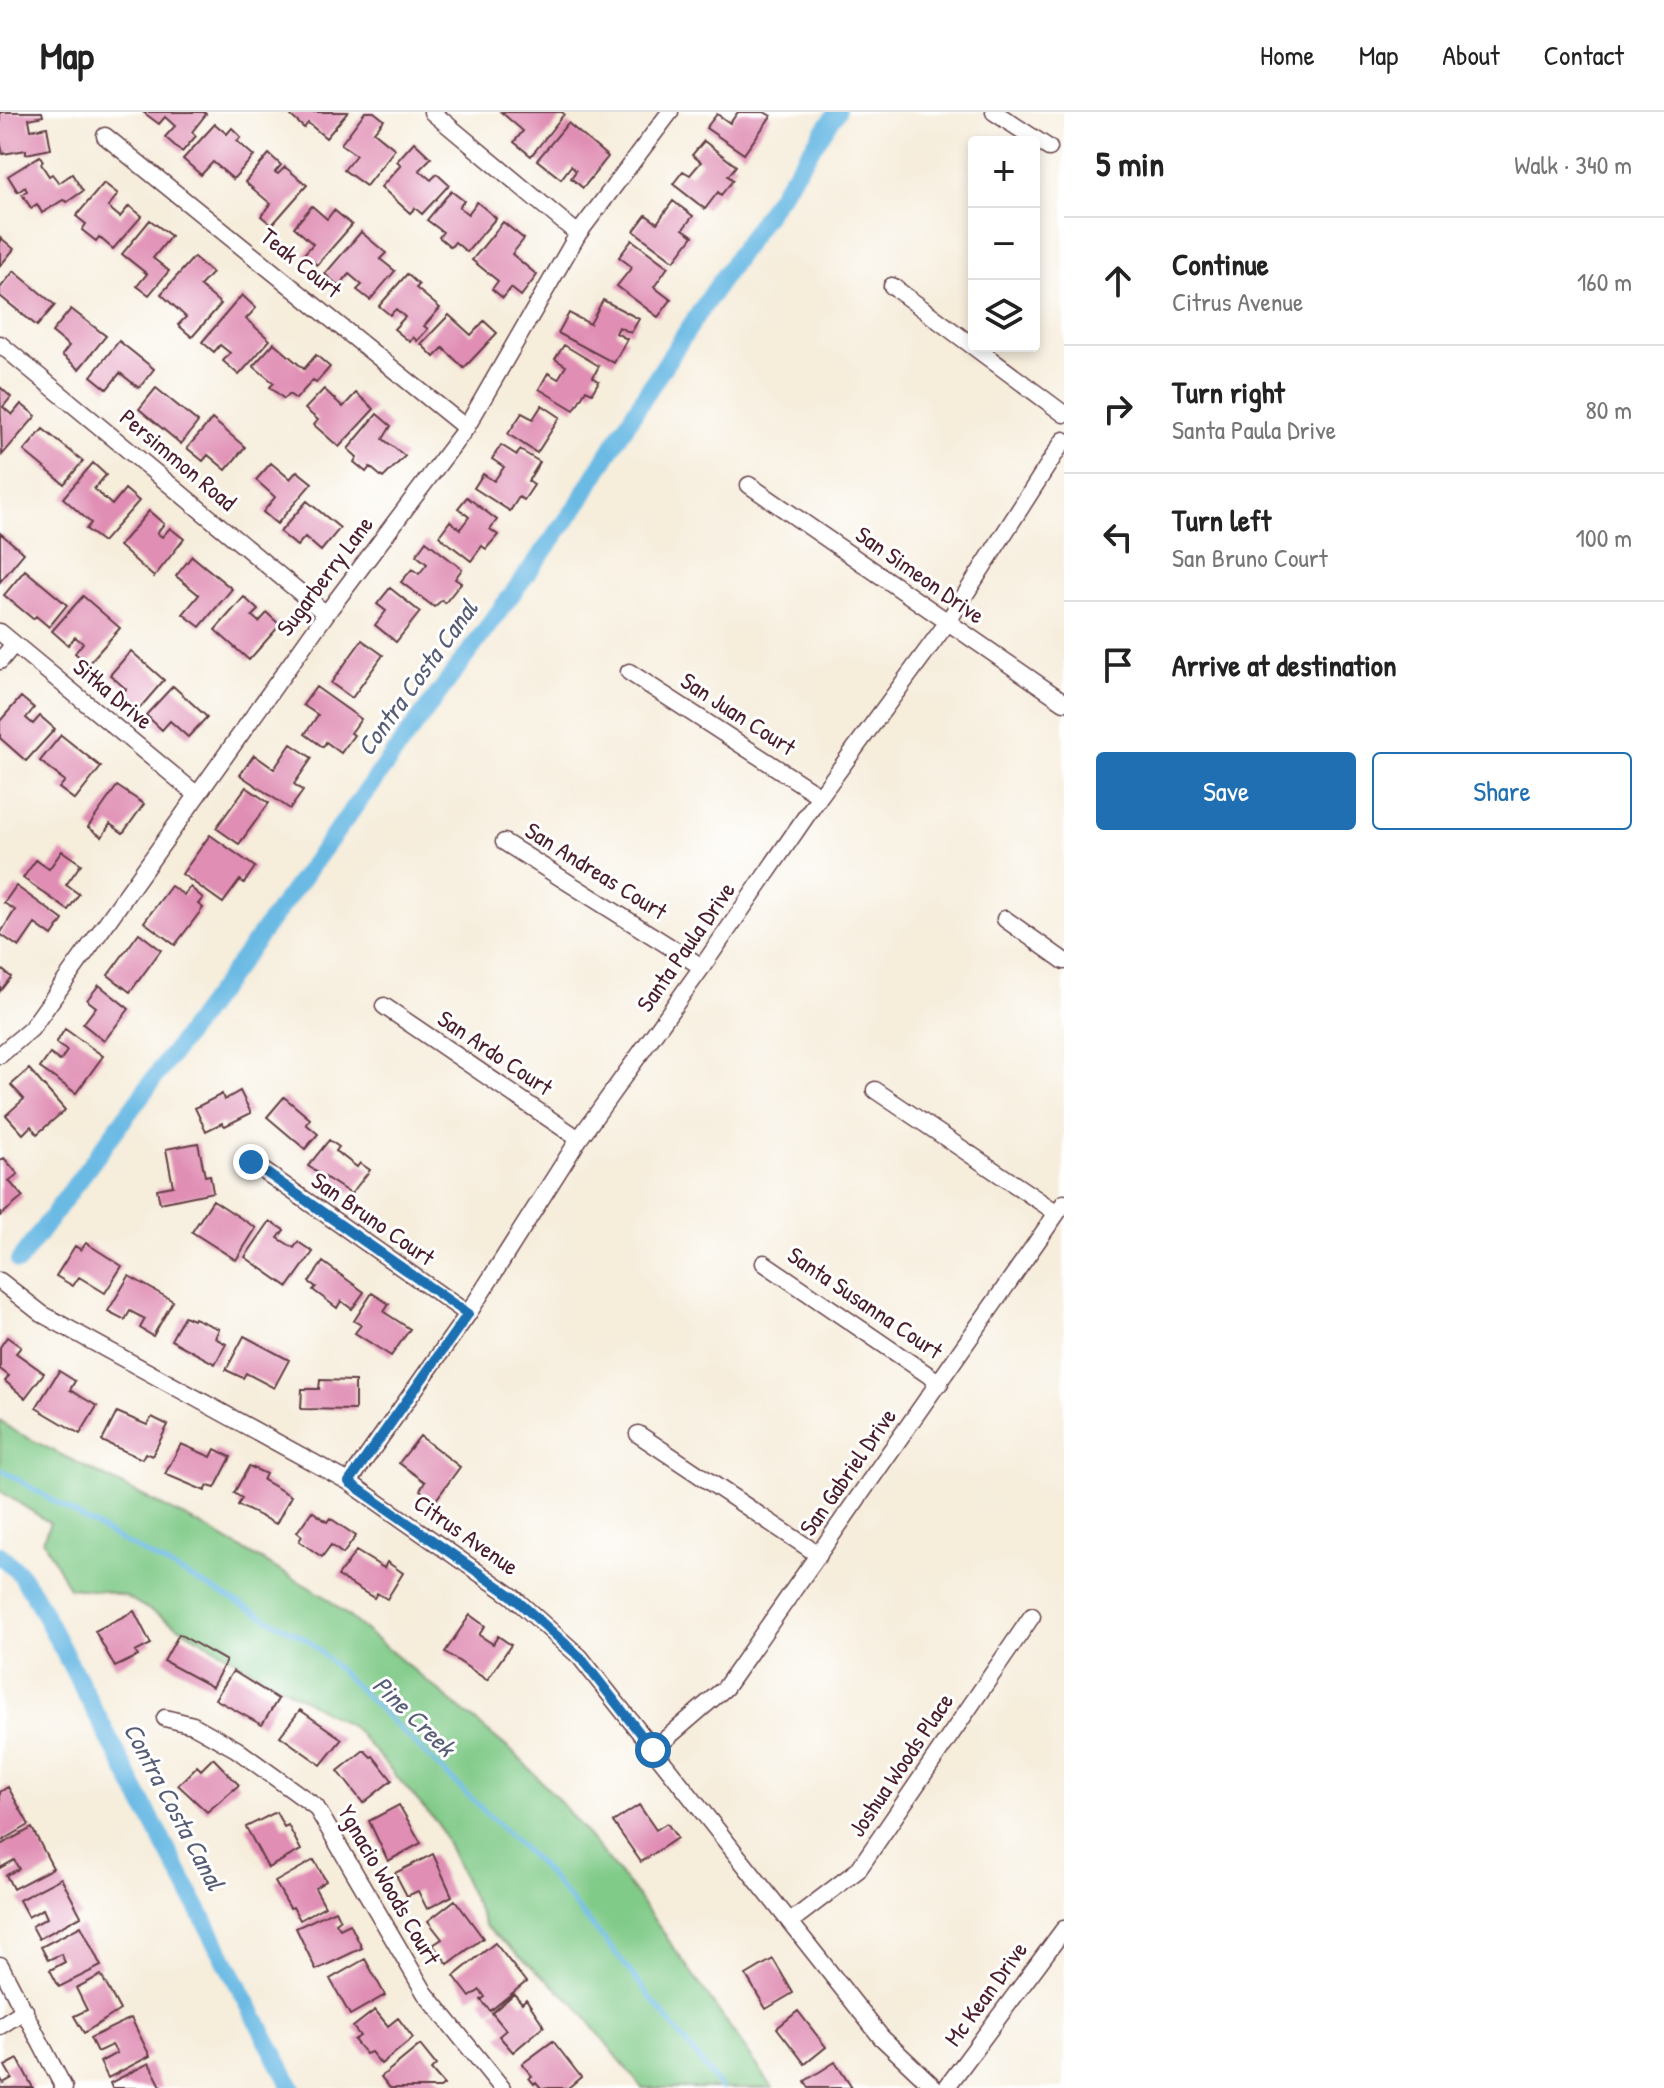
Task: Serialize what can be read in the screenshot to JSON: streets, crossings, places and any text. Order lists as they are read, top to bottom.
{
  "streets": {
    "street": [
      "Teak Court",
      "Persimmon Road",
      "San Simeon Drive",
      "Sugarberry Lane",
      "Sitka Drive",
      "San Juan Court",
      "San Andreas Court",
      "Santa Paula Drive",
      "San Ardo Court",
      "San Bruno Court",
      "Santa Susanna Court",
      "San Gabriel Drive",
      "Citrus Avenue",
      "Joshua Woods Place",
      "Ygnacio Woods Court",
      "Mc Kean Drive"
    ]
  },
  "crossings": [
    ["Teak Court", "Sugarberry Lane"],
    ["Persimmon Road", "Sugarberry Lane"],
    ["San Simeon Drive", "Santa Paula Drive"],
    ["Sugarberry Lane", "Sitka Drive"],
    ["San Juan Court", "Santa Paula Drive"],
    ["San Andreas Court", "Santa Paula Drive"],
    ["Santa Paula Drive", "San Ardo Court"],
    ["Santa Paula Drive", "San Bruno Court"],
    ["Santa Paula Drive", "Citrus Avenue"],
    ["Santa Susanna Court", "San Gabriel Drive"],
    ["San Gabriel Drive", "Citrus Avenue"],
    ["Citrus Avenue", "Joshua Woods Place"]
  ],
  "water": ["Contra Costa Canal", "Pine Creek"],
  "page": {
    "header": "Map",
    "nav": [
      "Home",
      "Map",
      "About",
      "Contact"
    ],
    "heading": ["5 min", "Walk · 340 m"],
    "map_buttons": ["+", "−"],
    "list": [
      ["Continue", "Citrus Avenue", "160 m"],
      ["Turn right", "Santa Paula Drive", "80 m"],
      ["Turn left", "San Bruno Court", "100 m"],
      "Arrive at destination"
    ],
    "buttons": ["Save", "Share"]
  }
}
